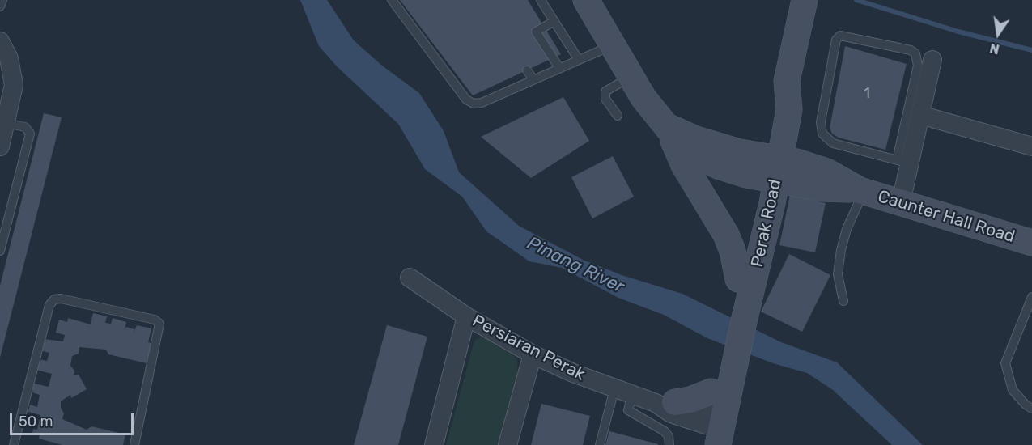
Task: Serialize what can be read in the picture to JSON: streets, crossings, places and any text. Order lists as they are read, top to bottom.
{
  "streets": {
    "main road": ["Caunter Hall Road", "Perak Road"],
    "street": ["Persiaran Perak"]
  },
  "crossings": [
    ["Caunter Hall Road", "Perak Road"],
    ["Perak Road", "Persiaran Perak"]
  ],
  "water": ["Pinang River"],
  "house_numbers": ["1"],
  "scale_bar": "50 m",
  "north": "bottom"
}
